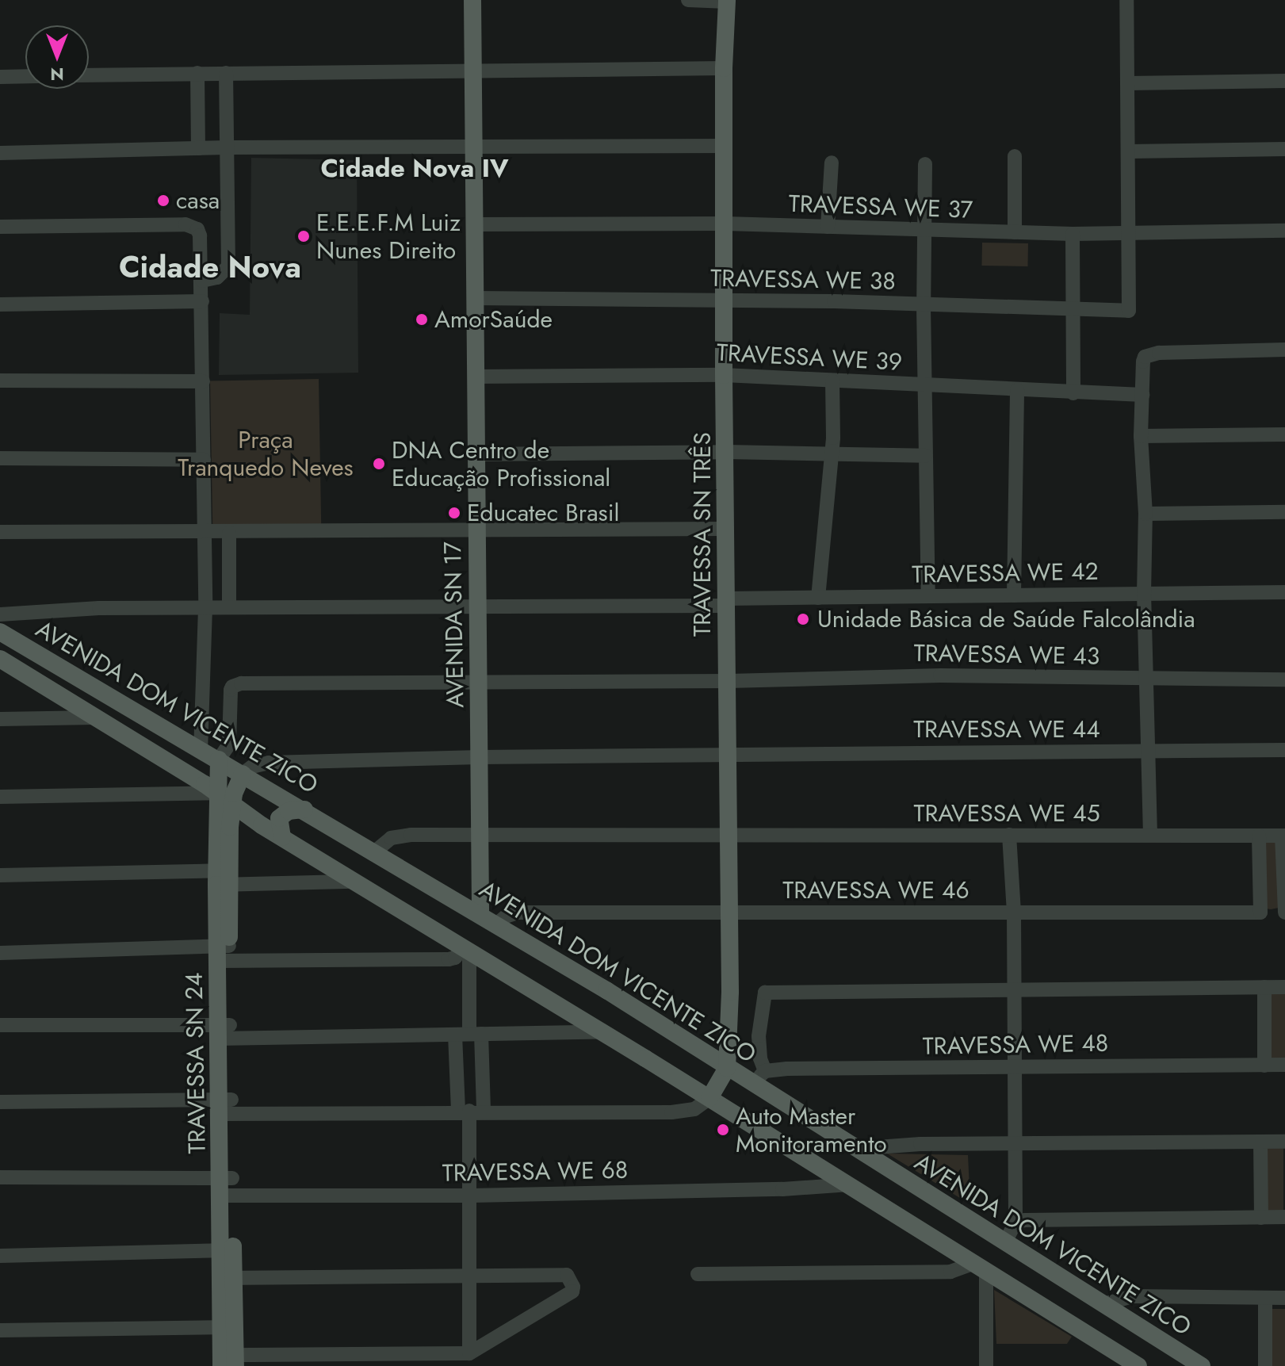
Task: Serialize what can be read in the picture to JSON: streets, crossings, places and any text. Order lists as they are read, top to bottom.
{
  "streets": {
    "main road": [
      "TRAVESSA SN TRÊS",
      "AVENIDA SN 17",
      "AVENIDA DOM VICENTE ZICO",
      "TRAVESSA SN 24"
    ],
    "street": [
      "TRAVESSA WE 37",
      "TRAVESSA WE 38",
      "TRAVESSA WE 39",
      "TRAVESSA WE 42",
      "TRAVESSA WE 43",
      "TRAVESSA WE 44",
      "TRAVESSA WE 45",
      "TRAVESSA WE 46",
      "TRAVESSA WE 48",
      "TRAVESSA WE 68"
    ]
  },
  "crossings": [
    ["TRAVESSA WE 37", "TRAVESSA WE 38"],
    ["TRAVESSA WE 37", "TRAVESSA SN TRÊS"],
    ["TRAVESSA WE 37", "AVENIDA SN 17"],
    ["TRAVESSA WE 38", "TRAVESSA SN TRÊS"],
    ["TRAVESSA WE 38", "AVENIDA SN 17"],
    ["TRAVESSA WE 39", "TRAVESSA SN TRÊS"],
    ["TRAVESSA WE 39", "AVENIDA SN 17"],
    ["TRAVESSA SN TRÊS", "TRAVESSA WE 42"],
    ["TRAVESSA SN TRÊS", "TRAVESSA WE 43"],
    ["TRAVESSA SN TRÊS", "AVENIDA DOM VICENTE ZICO"],
    ["TRAVESSA SN TRÊS", "TRAVESSA WE 44"],
    ["TRAVESSA SN TRÊS", "TRAVESSA WE 45"],
    ["TRAVESSA SN TRÊS", "TRAVESSA WE 46"],
    ["AVENIDA SN 17", "AVENIDA DOM VICENTE ZICO"],
    ["AVENIDA DOM VICENTE ZICO", "TRAVESSA WE 46"],
    ["AVENIDA DOM VICENTE ZICO", "TRAVESSA WE 48"],
    ["AVENIDA DOM VICENTE ZICO", "TRAVESSA SN 24"],
    ["TRAVESSA WE 45", "TRAVESSA WE 46"],
    ["TRAVESSA SN 24", "TRAVESSA WE 68"]
  ],
  "districts": ["Cidade Nova IV", "Cidade Nova"],
  "parks": ["Praça Tranquedo Neves"],
  "places": [
    "casa",
    "E.E.E.F.M Luiz Nunes Direito",
    "AmorSaúde",
    "DNA Centro de Educação Profissional",
    "Educatec Brasil",
    "Unidade Básica de Saúde Falcolândia",
    "Auto Master Monitoramento"
  ],
  "north": "bottom"
}
